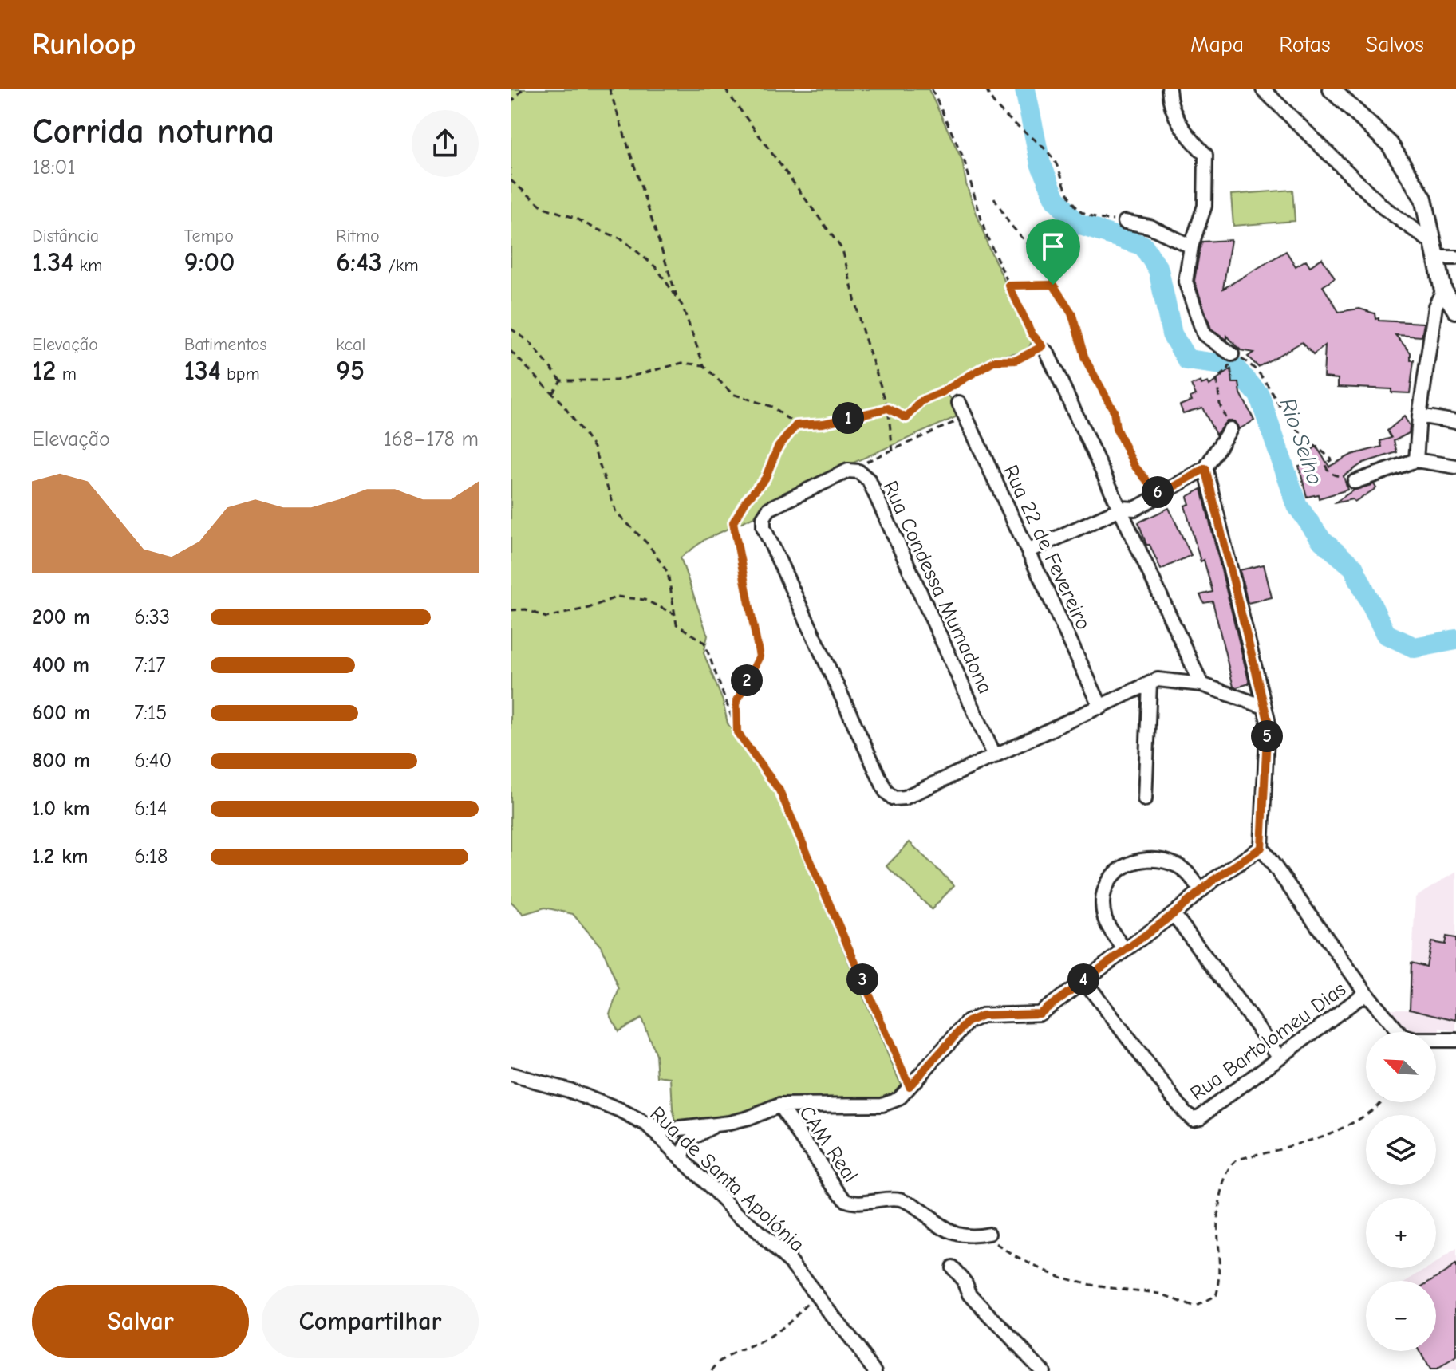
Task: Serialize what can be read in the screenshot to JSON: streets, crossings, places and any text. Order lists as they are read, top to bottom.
{
  "streets": {
    "street": [
      "Rua 22 de Fevereiro",
      "Rua Condessa Mumadona",
      "Rua Bartolomeu Dias",
      "CAM Real",
      "Rua de Santa Apolónia"
    ]
  },
  "water": ["Rio Selho"],
  "north": "top left",
  "page": {
    "header": "Runloop",
    "nav": ["Mapa", "Rotas", "Salvos"],
    "heading": ["Corrida noturna", "18:01"],
    "stats": [
      ["Distância", "1.34 km"],
      ["Tempo", "9:00"],
      ["Ritmo", "6:43 /km"],
      ["Elevação", "12 m"],
      ["Batimentos", "134 bpm"],
      ["kcal", "95"]
    ],
    "pins": [
      "1",
      "6",
      "2",
      "5",
      "3",
      "4"
    ],
    "chart": ["Elevação", "168–178 m"],
    "list": [
      {
        "name": "200 m",
        "note": "6:33"
      },
      {
        "name": "400 m",
        "note": "7:17"
      },
      {
        "name": "600 m",
        "note": "7:15"
      },
      {
        "name": "800 m",
        "note": "6:40"
      },
      {
        "name": "1.0 km",
        "note": "6:14"
      },
      {
        "name": "1.2 km",
        "note": "6:18"
      }
    ],
    "map_buttons": ["+", "−"],
    "buttons": ["Salvar", "Compartilhar"]
  }
}
